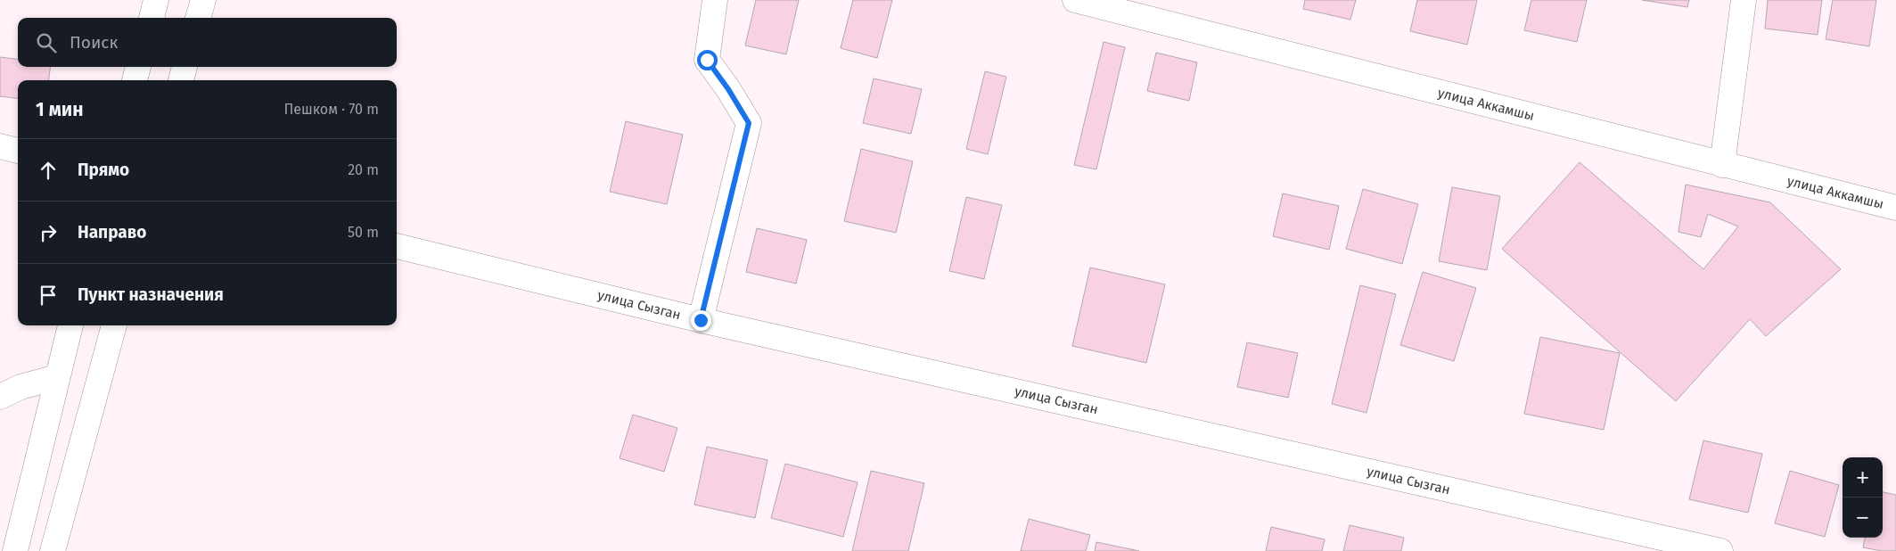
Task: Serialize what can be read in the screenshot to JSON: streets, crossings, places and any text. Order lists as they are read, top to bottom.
{
  "streets": {
    "street": ["улица Аккамшы", "улица Сызган"]
  },
  "page": {
    "search": "Поиск",
    "heading": ["1 мин", "Пешком · 70 m"],
    "list": [
      ["Прямо", "20 m"],
      ["Направо", "50 m"],
      "Пункт назначения"
    ],
    "map_buttons": ["+", "−"]
  }
}
